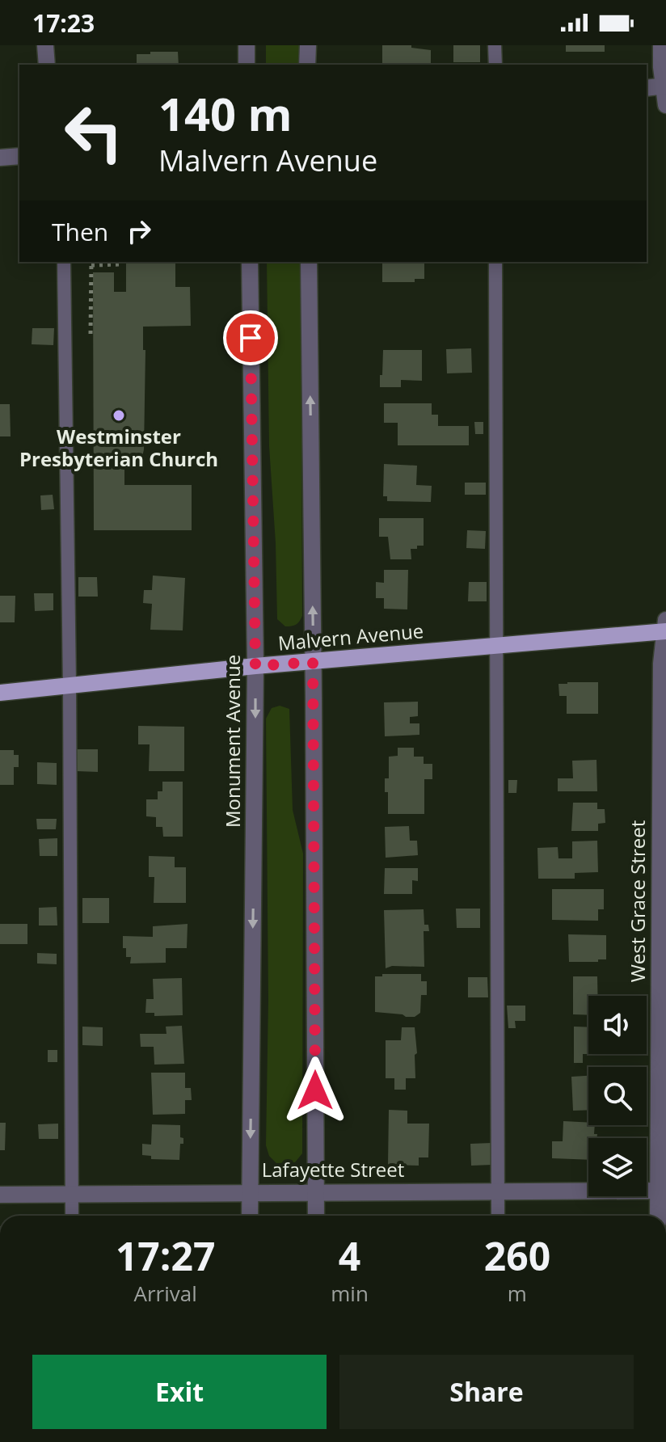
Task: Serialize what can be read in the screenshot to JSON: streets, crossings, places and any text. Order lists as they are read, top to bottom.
{
  "streets": {
    "main road": ["Malvern Avenue"],
    "street": ["Monument Avenue", "West Grace Street", "Lafayette Street"]
  },
  "crossings": [
    ["Malvern Avenue", "Monument Avenue"],
    ["Malvern Avenue", "West Grace Street"],
    ["Monument Avenue", "Lafayette Street"],
    ["West Grace Street", "Lafayette Street"]
  ],
  "places": ["Westminster Presbyterian Church"],
  "page": {
    "status": "17:23",
    "turn": ["140 m", "Malvern Avenue"],
    "then": "Then",
    "eta": [
      "17:27",
      "Arrival",
      "4",
      "min",
      "260",
      "m"
    ],
    "buttons": ["Exit", "Share"]
  }
}
